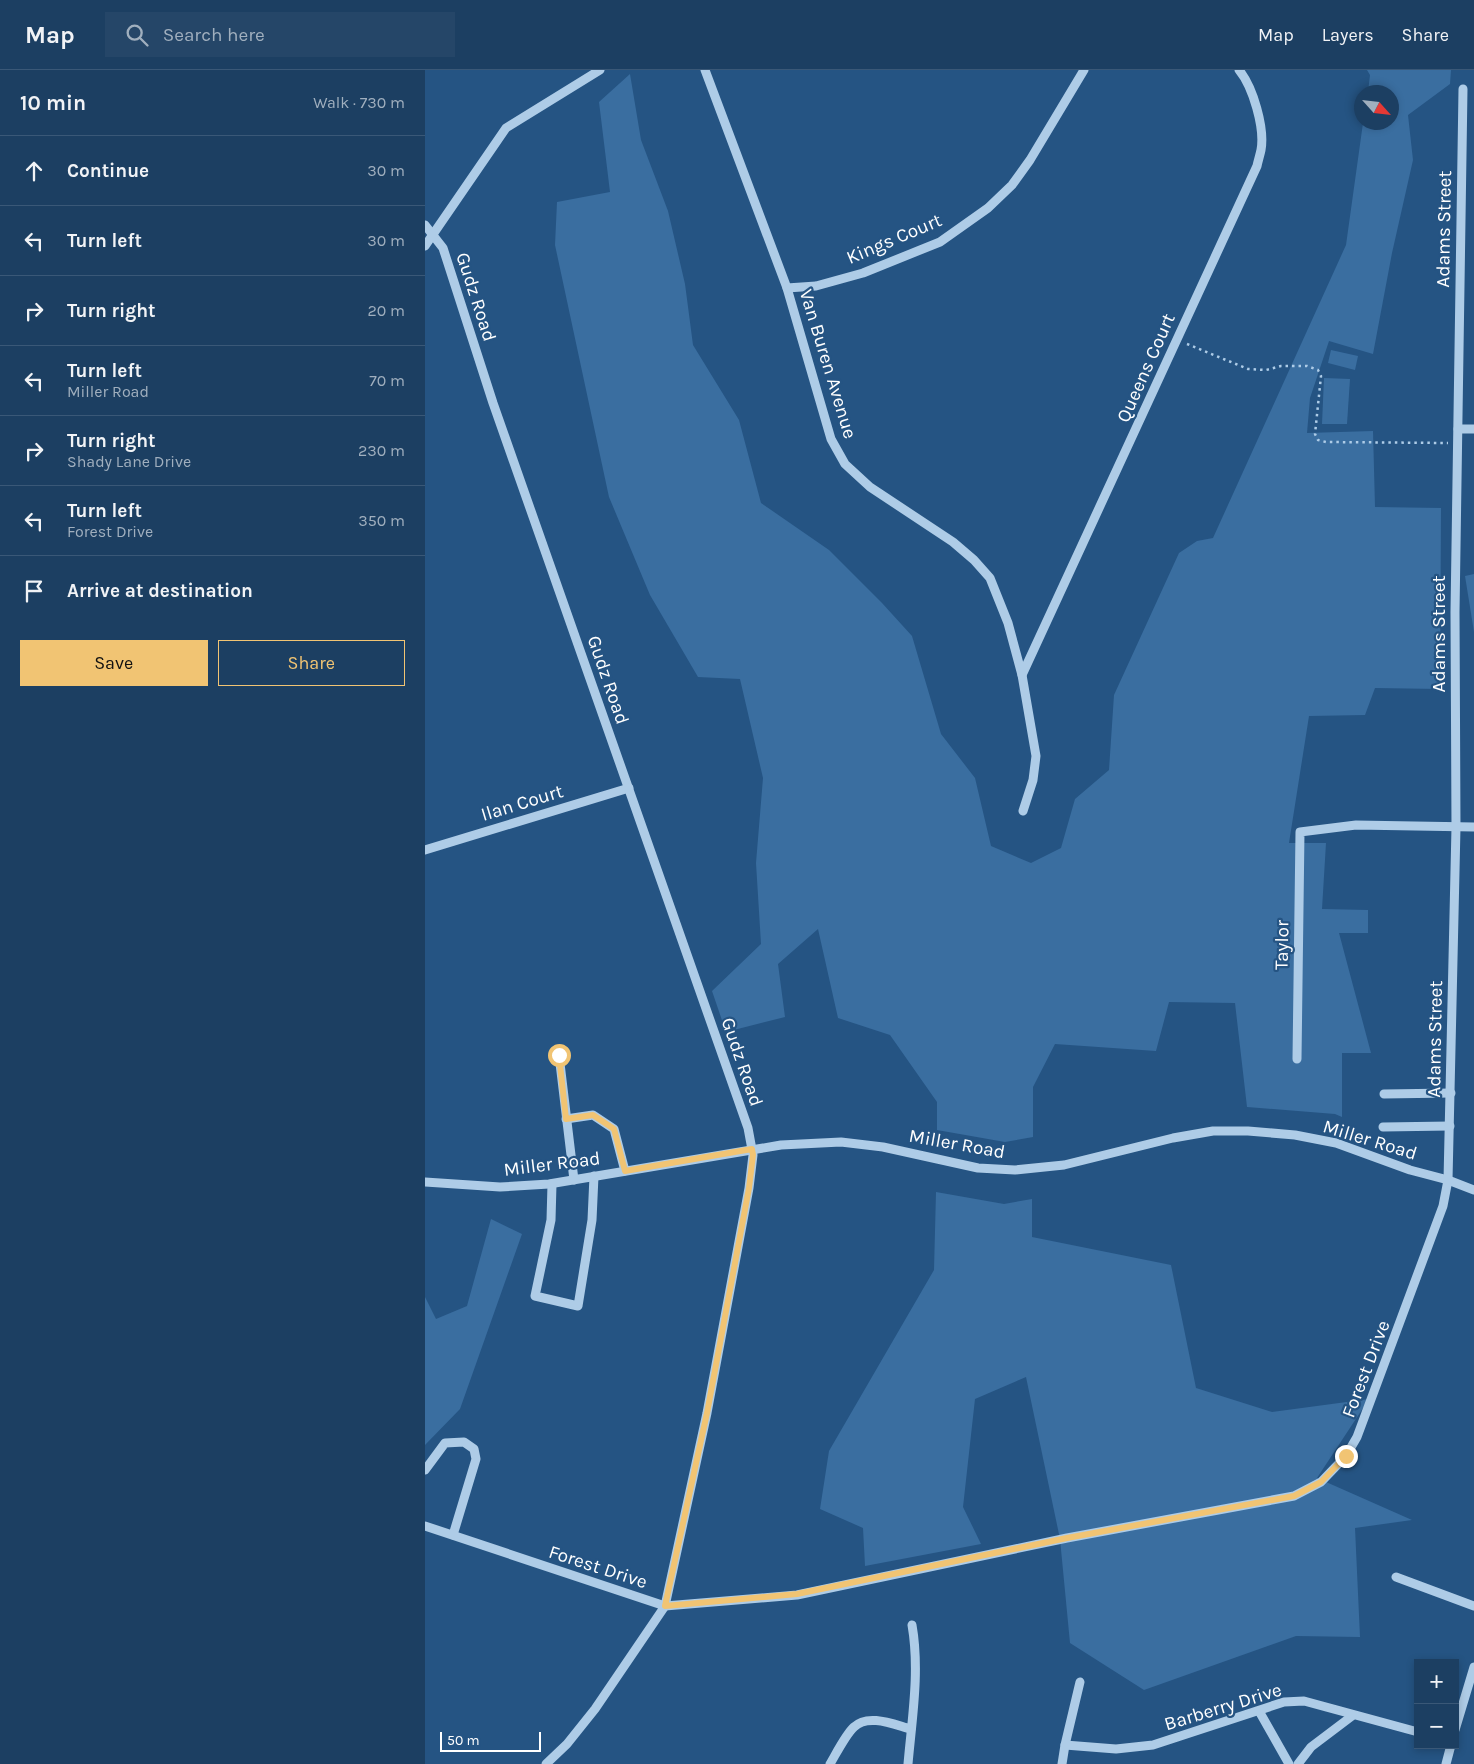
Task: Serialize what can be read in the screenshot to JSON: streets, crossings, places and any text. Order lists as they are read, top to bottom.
{
  "streets": {
    "street": [
      "Adams Street",
      "Kings Court",
      "Gudz Road",
      "Van Buren Avenue",
      "Queens Court",
      "Ilan Court",
      "Taylor",
      "Miller Road",
      "Forest Drive",
      "Barberry Drive"
    ]
  },
  "crossings": [
    ["Adams Street", "Taylor"],
    ["Adams Street", "Miller Road"],
    ["Adams Street", "Forest Drive"],
    ["Kings Court", "Van Buren Avenue"],
    ["Gudz Road", "Ilan Court"],
    ["Gudz Road", "Miller Road"],
    ["Gudz Road", "Forest Drive"],
    ["Van Buren Avenue", "Queens Court"],
    ["Miller Road", "Forest Drive"]
  ],
  "scale_bar": "50 m",
  "north": "bottom right",
  "page": {
    "header": "Map",
    "search": "Search here",
    "nav": ["Map", "Layers", "Share"],
    "heading": ["10 min", "Walk · 730 m"],
    "list": [
      ["Continue", "30 m"],
      ["Turn left", "30 m"],
      ["Turn right", "20 m"],
      ["Turn left", "Miller Road", "70 m"],
      ["Turn right", "Shady Lane Drive", "230 m"],
      ["Turn left", "Forest Drive", "350 m"],
      "Arrive at destination"
    ],
    "buttons": ["Save", "Share"],
    "map_buttons": ["+", "−"],
    "scale": "50 m"
  }
}
